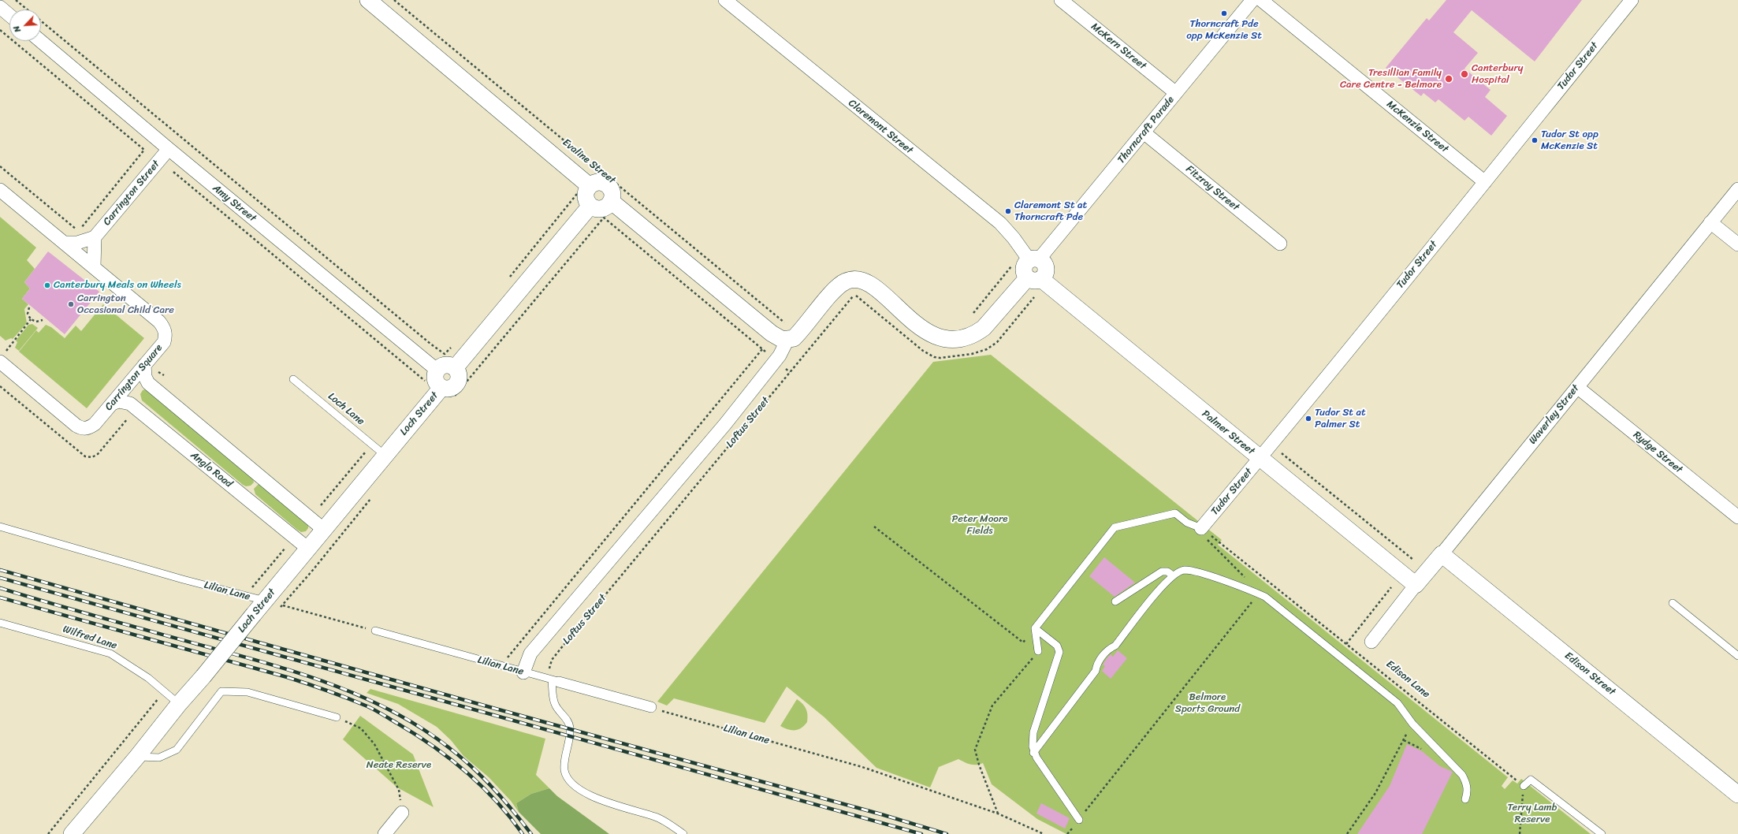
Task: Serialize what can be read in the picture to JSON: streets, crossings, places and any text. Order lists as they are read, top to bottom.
{
  "streets": {
    "street": [
      "McKern Street",
      "Tudor Street",
      "Claremont Street",
      "McKenzie Street",
      "Thorncraft Parade",
      "Evaline Street",
      "Fitzroy Street",
      "Carrington Street",
      "Amy Street",
      "Carrington Square",
      "Loch Street",
      "Waverley Street",
      "Loftus Street",
      "Palmer Street",
      "Rydge Street",
      "Anglo Road",
      "Lilian Lane",
      "Edison Street"
    ],
    "lane": ["Loch Lane", "Wilfred Lane"],
    "path": ["Edison Lane"]
  },
  "crossings": [
    ["McKern Street", "Thorncraft Parade"],
    ["Tudor Street", "McKenzie Street"],
    ["Tudor Street", "Palmer Street"],
    ["Tudor Street", "Edison Lane"],
    ["Claremont Street", "Thorncraft Parade"],
    ["Thorncraft Parade", "Fitzroy Street"],
    ["Evaline Street", "Loftus Street"],
    ["Carrington Street", "Amy Street"],
    ["Carrington Square", "Anglo Road"],
    ["Loch Lane", "Loch Street"],
    ["Loch Street", "Anglo Road"],
    ["Loch Street", "Lilian Lane"],
    ["Loch Street", "Wilfred Lane"],
    ["Waverley Street", "Palmer Street"],
    ["Waverley Street", "Rydge Street"],
    ["Waverley Street", "Edison Street"],
    ["Loftus Street", "Palmer Street"],
    ["Loftus Street", "Lilian Lane"]
  ],
  "parks": [
    "Peter Moore Fields",
    "Belmore Sports Ground",
    "Neate Reserve",
    "Terry Lamb Reserve"
  ],
  "places": [
    "Thorncraft Pde opp McKenzie St",
    "Canterbury Hospital",
    "Tresillian Family Care Centre - Belmore",
    "Tudor St opp McKenzie St",
    "Claremont St at Thorncraft Pde",
    "Canterbury Meals on Wheels",
    "Carrington Occasional Child Care",
    "Tudor St at Palmer St"
  ],
  "north": "bottom left"
}
